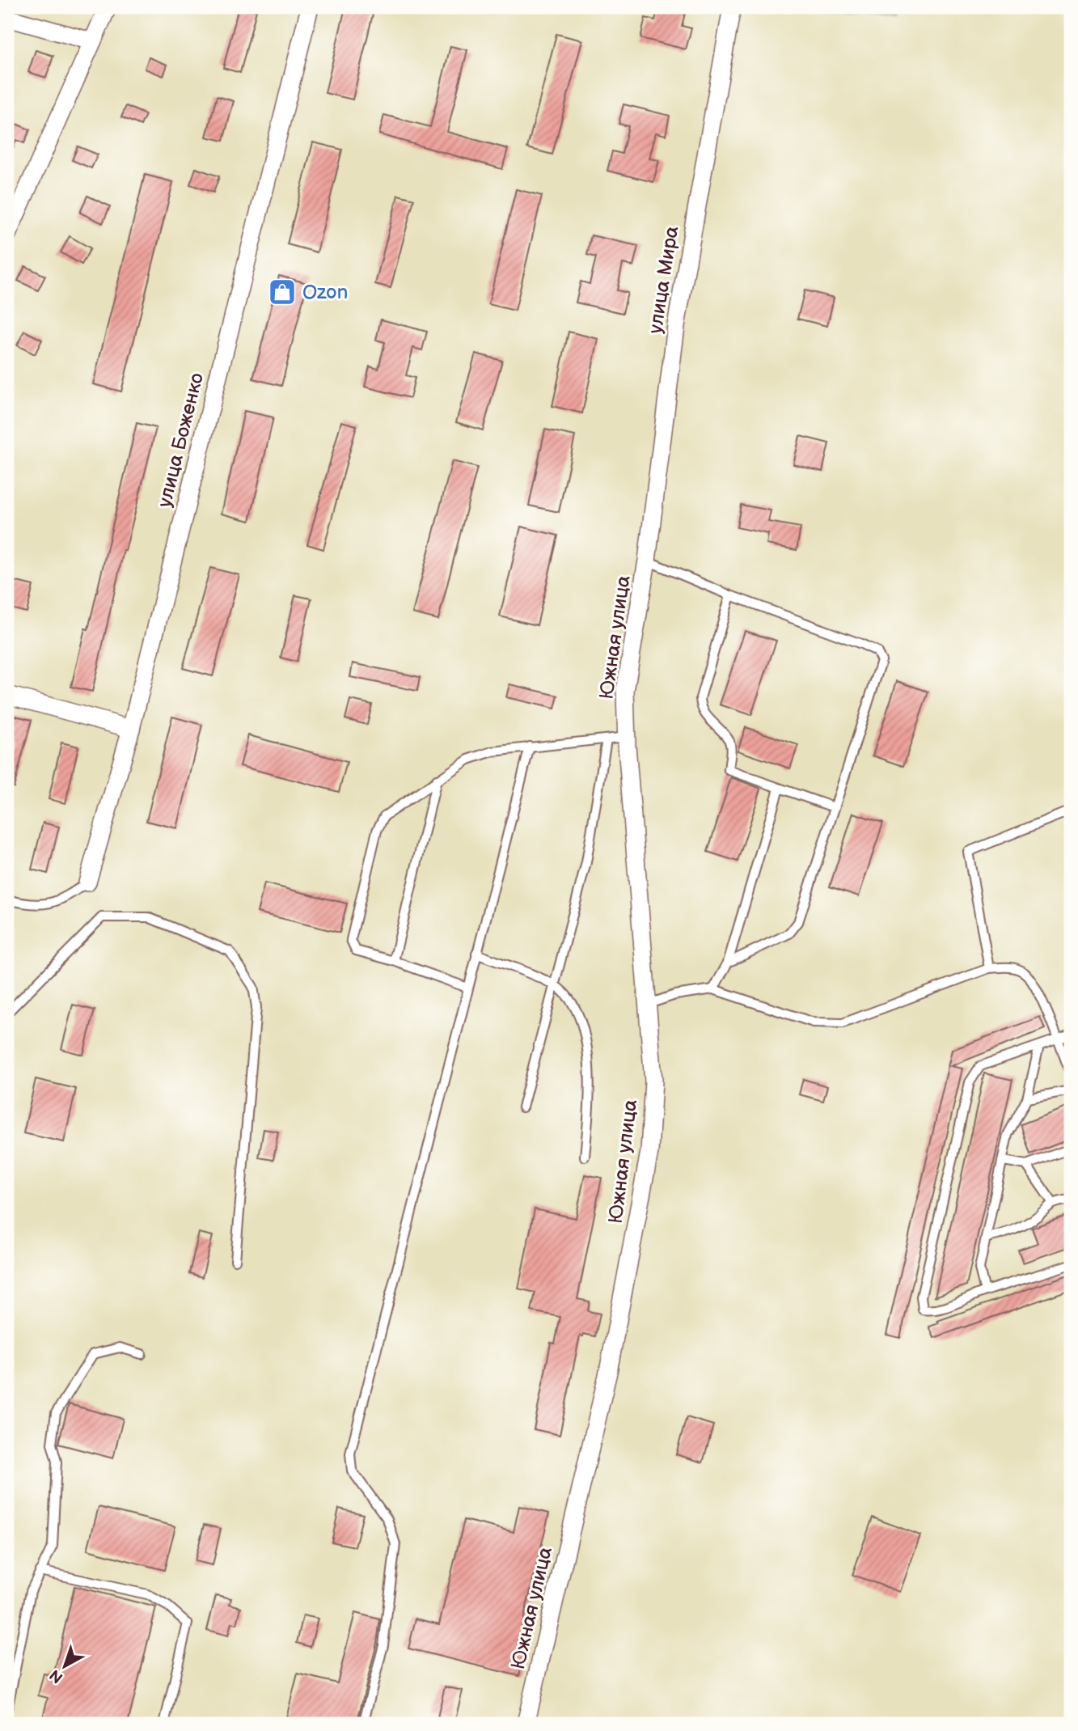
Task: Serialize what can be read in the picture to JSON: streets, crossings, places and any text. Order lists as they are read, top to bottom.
{
  "streets": {
    "street": ["улица Мира", "улица Боженко", "Южная улица"]
  },
  "crossings": [
    ["улица Мира", "Южная улица"]
  ],
  "places": {
    "shop": ["Ozon"]
  },
  "north": "bottom left"
}
